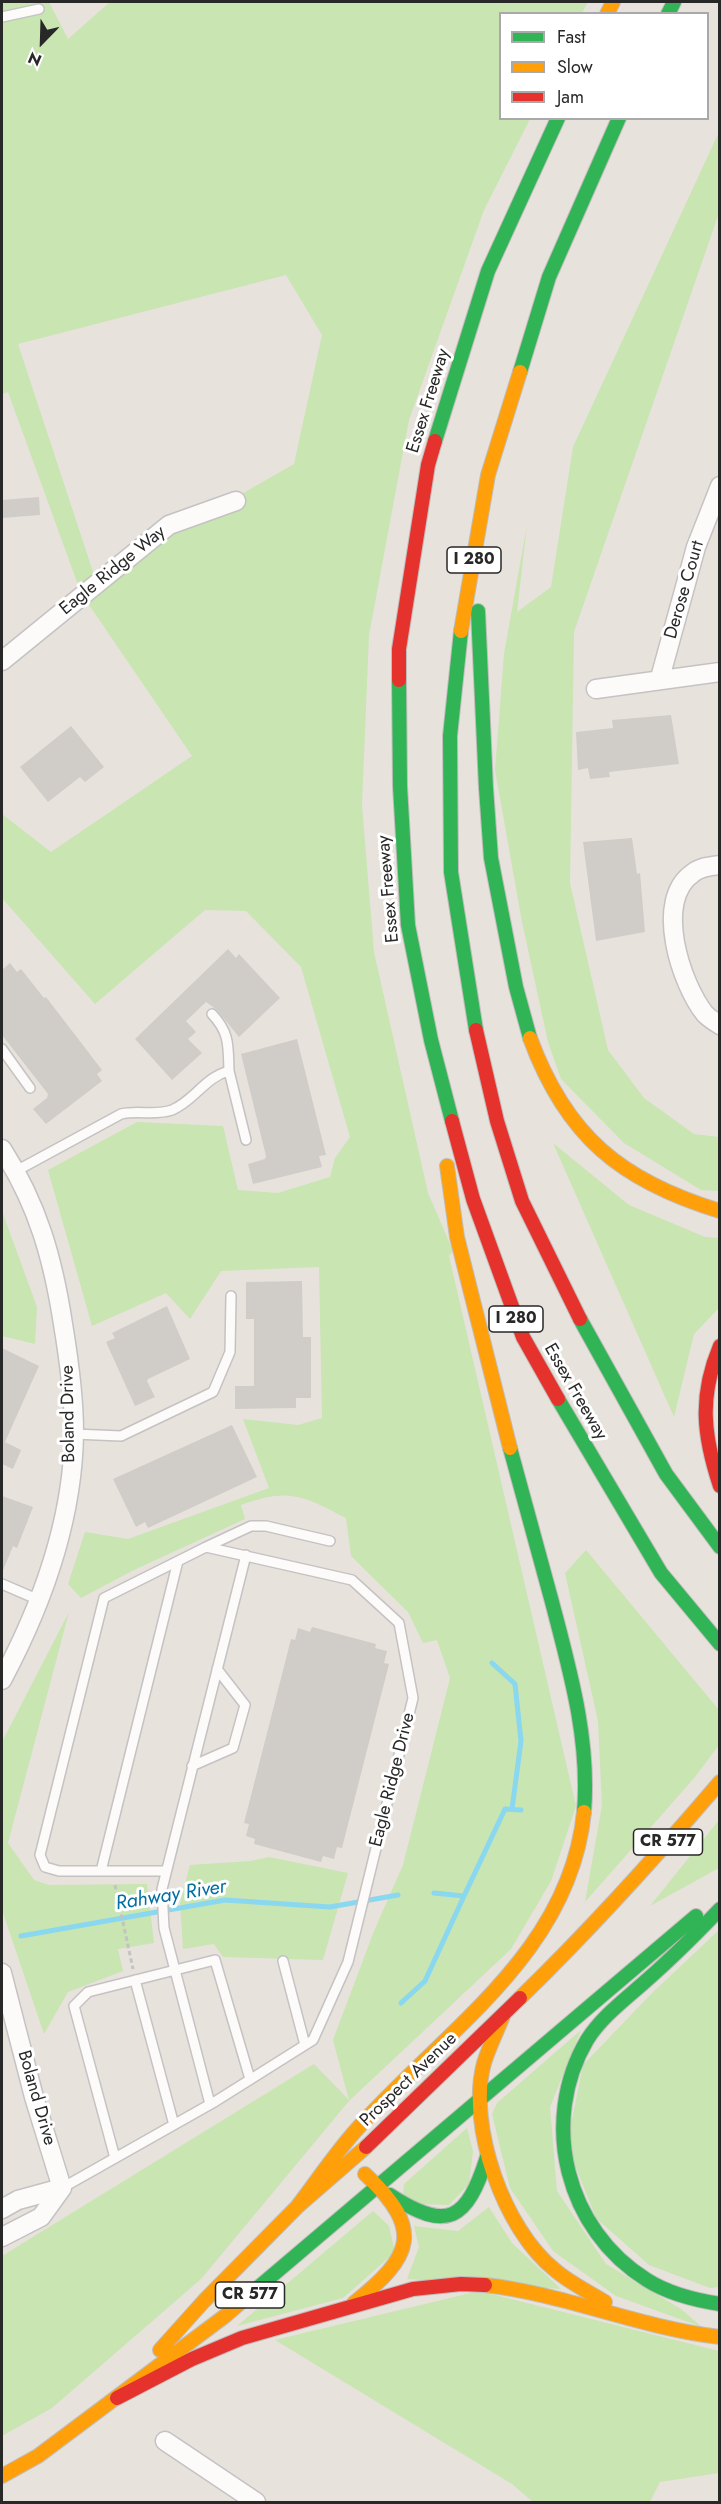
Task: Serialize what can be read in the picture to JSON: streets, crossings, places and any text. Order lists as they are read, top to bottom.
{
  "streets": {
    "main road": [
      "Essex Freeway",
      "I 280",
      "CR 577",
      "Prospect Avenue"
    ],
    "street": ["Eagle Ridge Way", "Derose Court", "Boland Drive"],
    "lane": ["Eagle Ridge Drive"]
  },
  "crossings": [
    ["Boland Drive", "Eagle Ridge Drive"]
  ],
  "water": ["Rahway River"],
  "legend": ["Fast", "Slow", "Jam"],
  "north": "bottom left"
}
